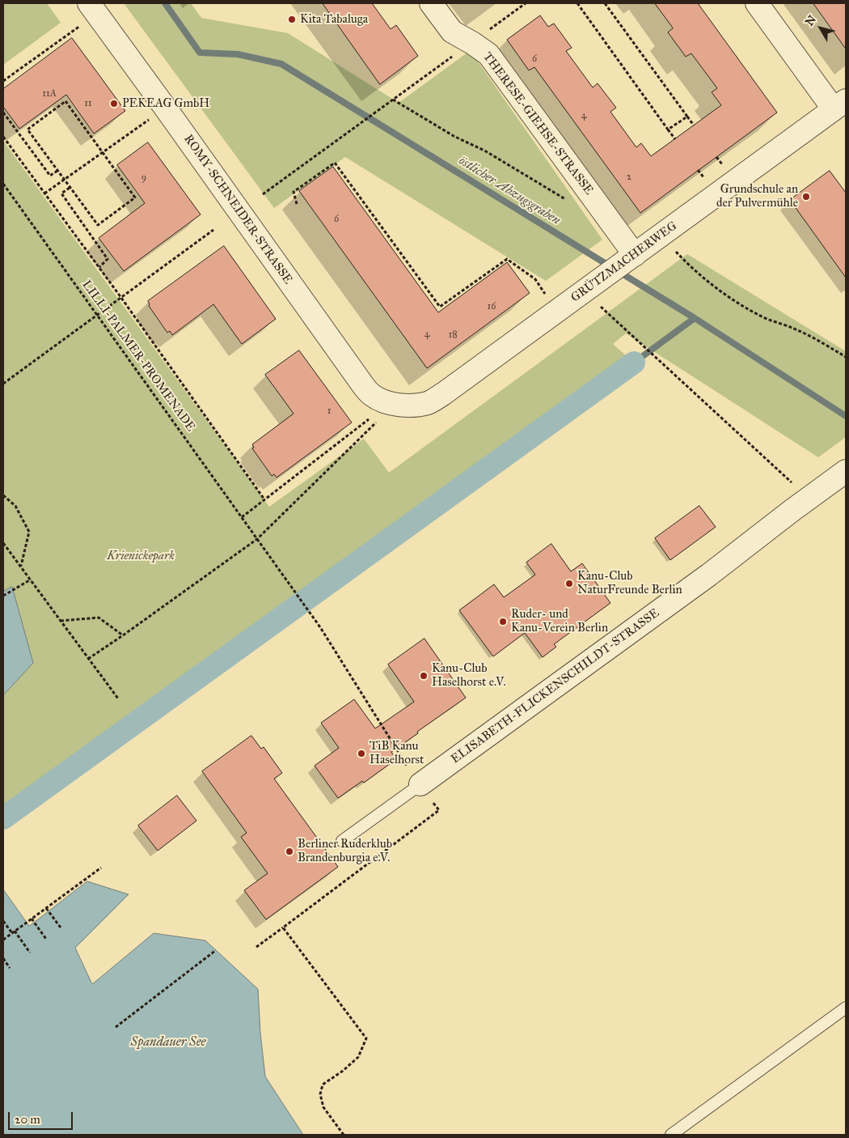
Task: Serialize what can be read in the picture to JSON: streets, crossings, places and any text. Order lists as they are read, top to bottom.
{
  "streets": {
    "street": [
      "THERESE-GIEHSE-STRASSE",
      "ROMY-SCHNEIDER-STRASSE",
      "GRÜTZMACHERWEG",
      "ELISABETH-FLICKENSCHILDT-STRASSE"
    ],
    "path": ["LILLI-PALMER-PROMENADE"]
  },
  "crossings": [
    ["THERESE-GIEHSE-STRASSE", "GRÜTZMACHERWEG"],
    ["ROMY-SCHNEIDER-STRASSE", "GRÜTZMACHERWEG"],
    ["LILLI-PALMER-PROMENADE", "ELISABETH-FLICKENSCHILDT-STRASSE"]
  ],
  "water": ["östlicher Abzugsgraben", "Spandauer See"],
  "parks": ["Krienickepark"],
  "places": [
    "Kita Tabaluga",
    "PEKEAG GmbH",
    "Grundschule an der Pulvermühle",
    "Kanu-Club NaturFreunde Berlin",
    "Ruder- und Kanu-Verein Berlin",
    "Kanu-Club Haselhorst e.V.",
    "TiB Kanu Haselhorst",
    "Berliner Ruderklub Brandenburgia e.V."
  ],
  "house_numbers": [
    "6",
    "11A",
    "11",
    "4",
    "2",
    "9",
    "6",
    "16",
    "4",
    "18",
    "1"
  ],
  "scale_bar": "20 m",
  "north": "top left"
}
